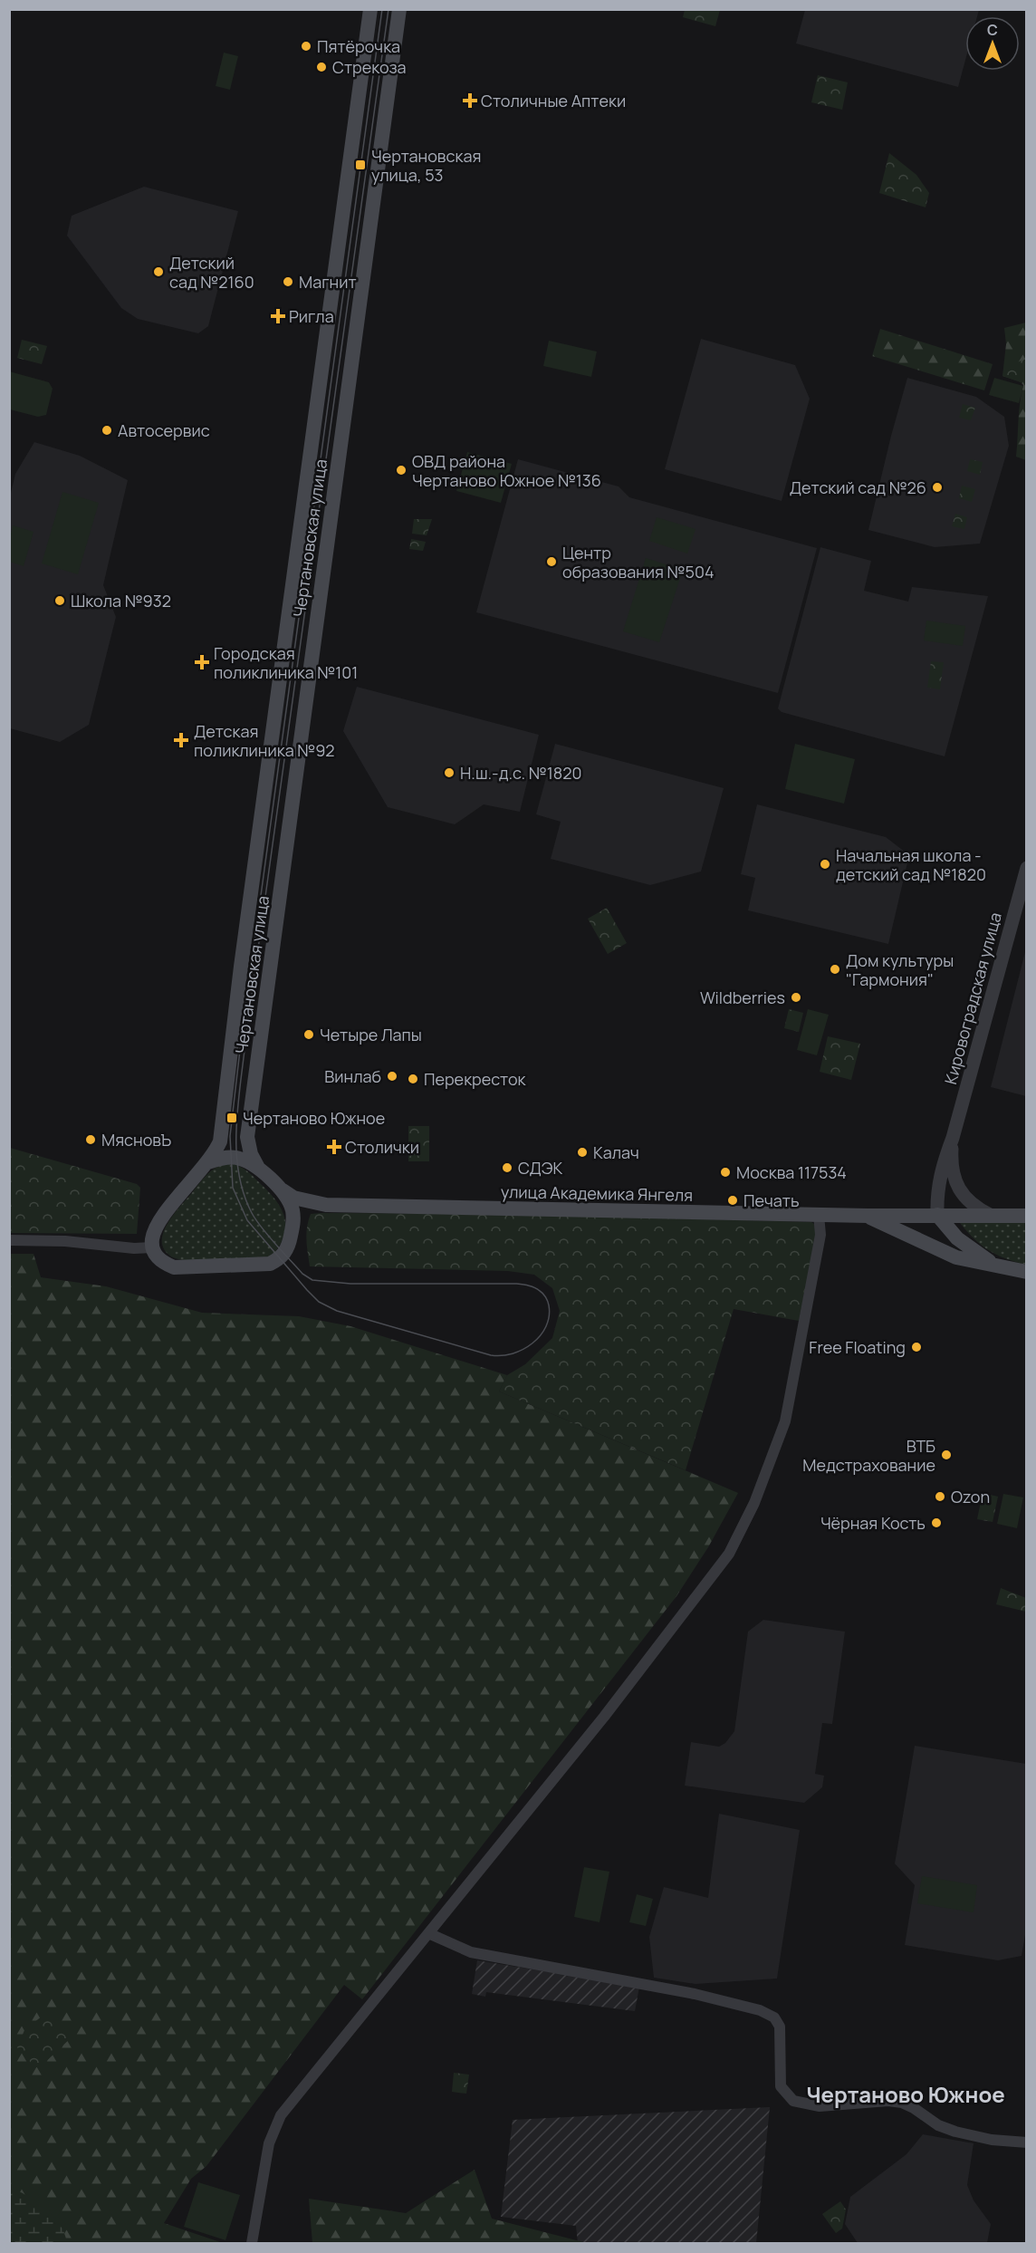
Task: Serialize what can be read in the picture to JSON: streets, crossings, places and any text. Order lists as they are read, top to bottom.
{
  "streets": {
    "main road": ["Чертановская улица", "улица Академика Янгеля"],
    "street": ["Кировоградская улица"]
  },
  "crossings": [
    ["Кировоградская улица", "улица Академика Янгеля"]
  ],
  "districts": ["Чертаново Южное"],
  "places": {
    "other": [
      "Пятёрочка",
      "Стрекоза",
      "Детский сад №2160",
      "Магнит",
      "Автосервис",
      "ОВД района Чертаново Южное №136",
      "Детский сад №26",
      "Центр образования №504",
      "Школа №932",
      "Н.ш.-д.с. №1820",
      "Начальная школа - детский сад №1820",
      "Дом культуры \"Гармония\"",
      "Wildberries",
      "Четыре Лапы",
      "Винлаб",
      "Перекресток",
      "МясновЪ",
      "Калач",
      "СДЭК",
      "Москва 117534",
      "Печать",
      "Free Floating",
      "ВТБ Медстрахование",
      "Ozon",
      "Чёрная Кость"
    ],
    "health": [
      "Столичные Аптеки",
      "Ригла",
      "Городская поликлиника №101",
      "Детская поликлиника №92",
      "Столички"
    ],
    "transit": ["Чертановская улица, 53", "Чертаново Южное"]
  },
  "north": "top"
}
